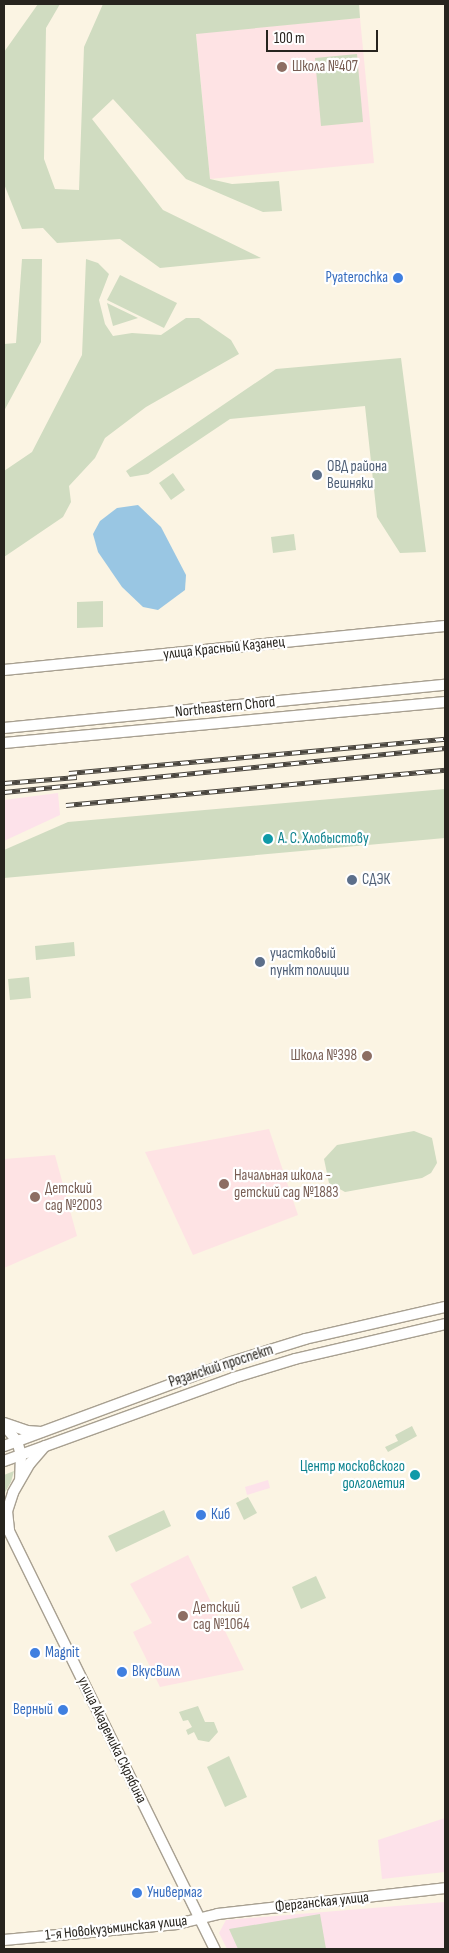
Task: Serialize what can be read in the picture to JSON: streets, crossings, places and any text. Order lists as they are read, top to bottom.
{
  "streets": {
    "main road": [
      "улица Красный Казанец",
      "Northeastern Chord",
      "Рязанский проспект",
      "улица Академика Скрябина",
      "Ферганская улица",
      "1-я Новокузьминская улица"
    ]
  },
  "crossings": [
    ["улица Академика Скрябина", "Ферганская улица"],
    ["улица Академика Скрябина", "1-я Новокузьминская улица"],
    ["Ферганская улица", "1-я Новокузьминская улица"]
  ],
  "places": [
    "Школа №407",
    "Pyaterochka",
    "ОВД района Вешняки",
    "А. С. Хлобыстову",
    "СДЭК",
    "участковый пункт полиции",
    "Школа №398",
    "Начальная школа - детский сад №1883",
    "Детский сад №2003",
    "Центр московского долголетия",
    "Киб",
    "Детский сад №1064",
    "Magnit",
    "ВкусВилл",
    "Верный",
    "Универмаг"
  ],
  "scale_bar": "100 m"
}
